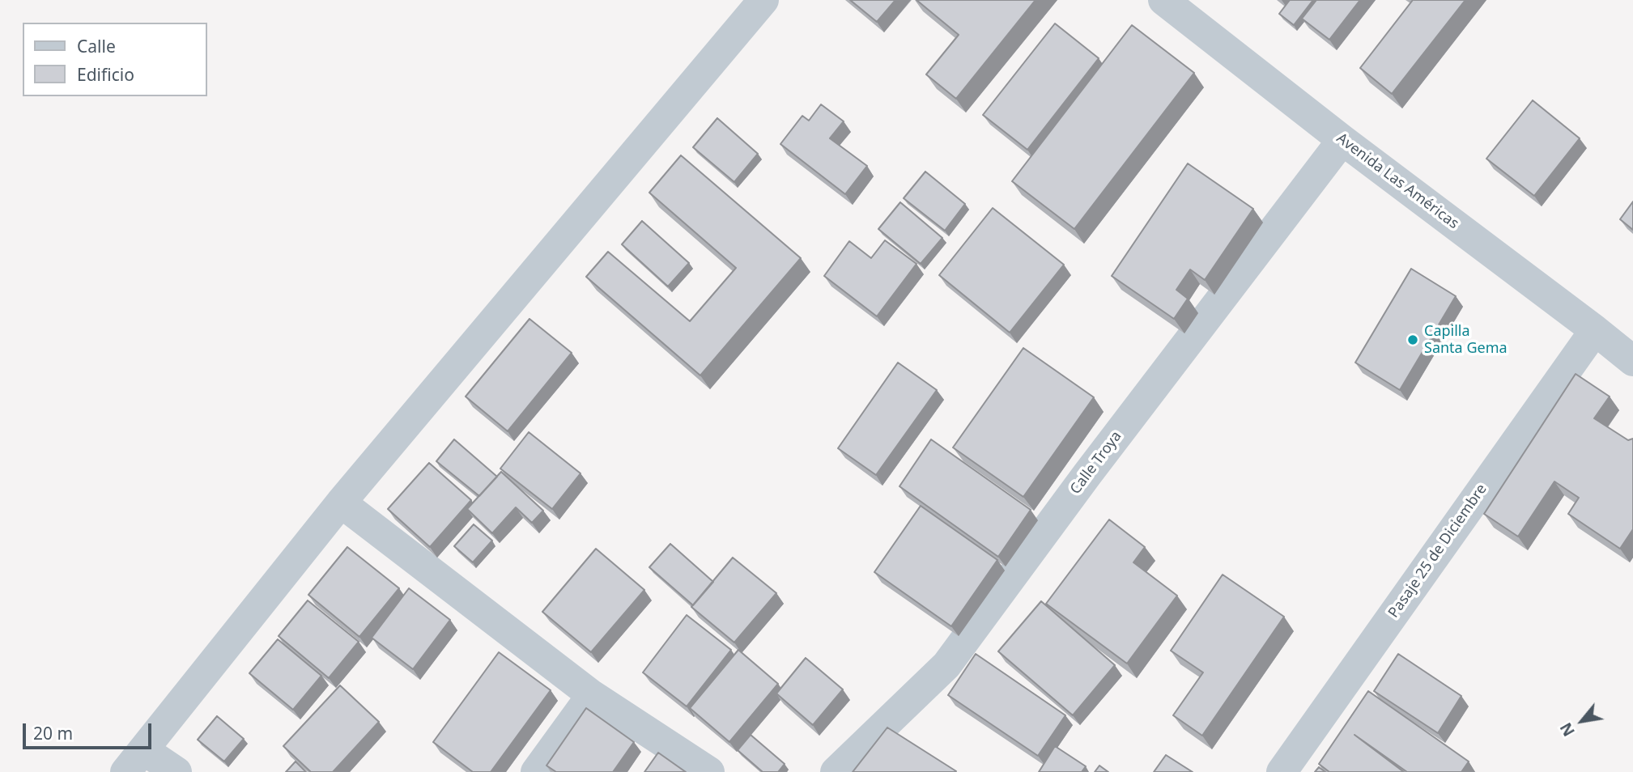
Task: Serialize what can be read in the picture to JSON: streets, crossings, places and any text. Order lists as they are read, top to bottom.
{
  "streets": {
    "street": ["Avenida Las Américas", "Calle Troya", "Pasaje 25 de Diciembre"]
  },
  "crossings": [
    ["Avenida Las Américas", "Calle Troya"],
    ["Avenida Las Américas", "Pasaje 25 de Diciembre"]
  ],
  "places": ["Capilla Santa Gema"],
  "legend": ["Calle", "Edificio"],
  "scale_bar": "20 m",
  "north": "bottom left"
}
